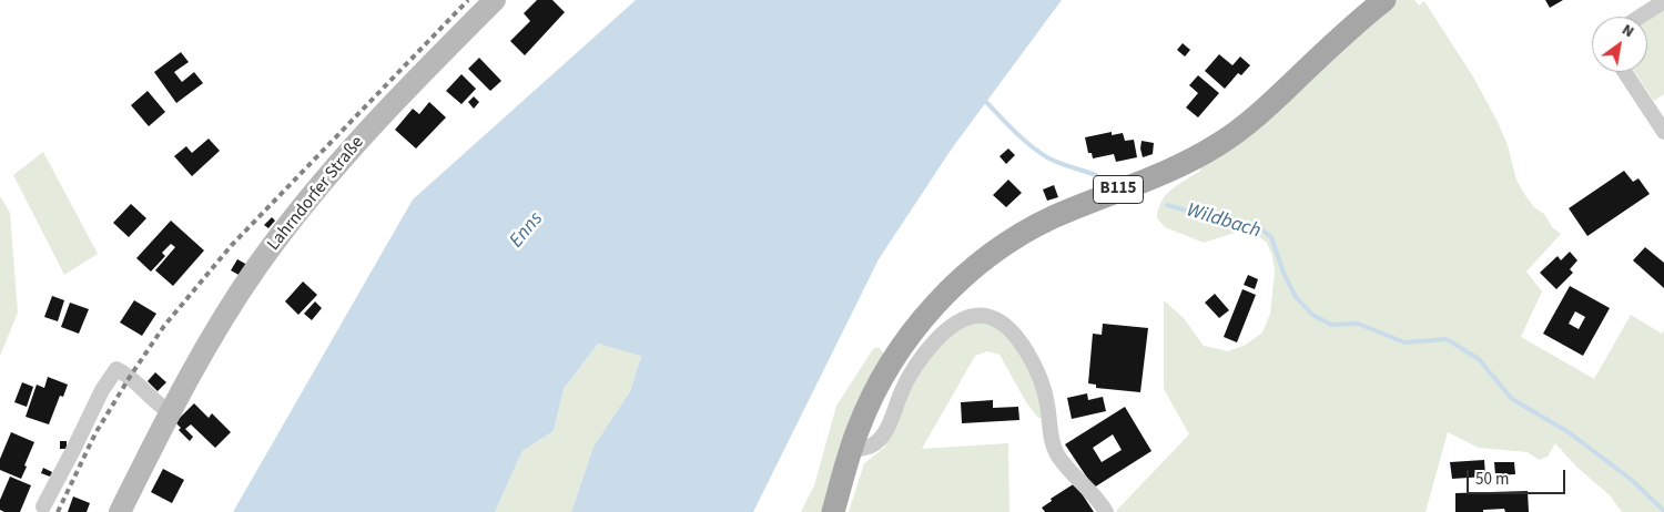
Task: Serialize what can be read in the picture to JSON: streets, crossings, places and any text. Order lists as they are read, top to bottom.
{
  "streets": {
    "main road": ["B115"],
    "street": ["Lahrndorfer Straße"]
  },
  "water": ["Wildbach", "Enns"],
  "scale_bar": "50 m",
  "north": "top right"
}
